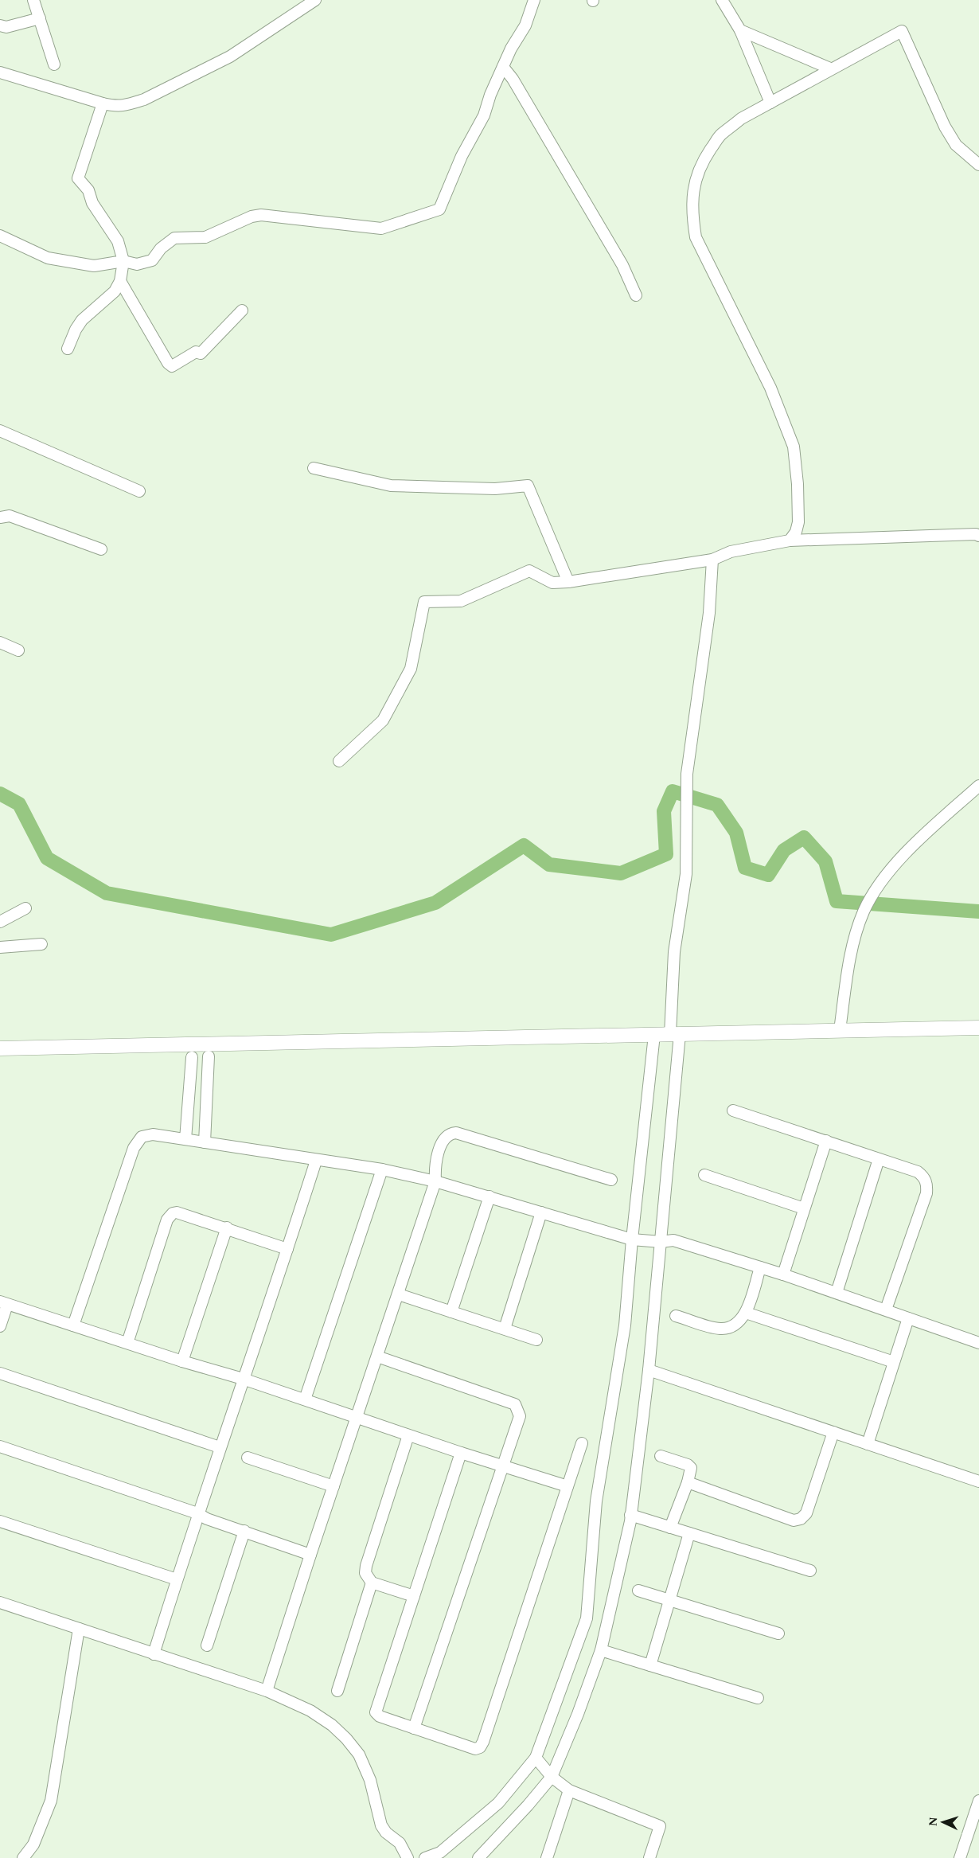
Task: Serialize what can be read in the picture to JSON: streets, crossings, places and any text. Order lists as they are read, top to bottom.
{
  "north": "left"
}
